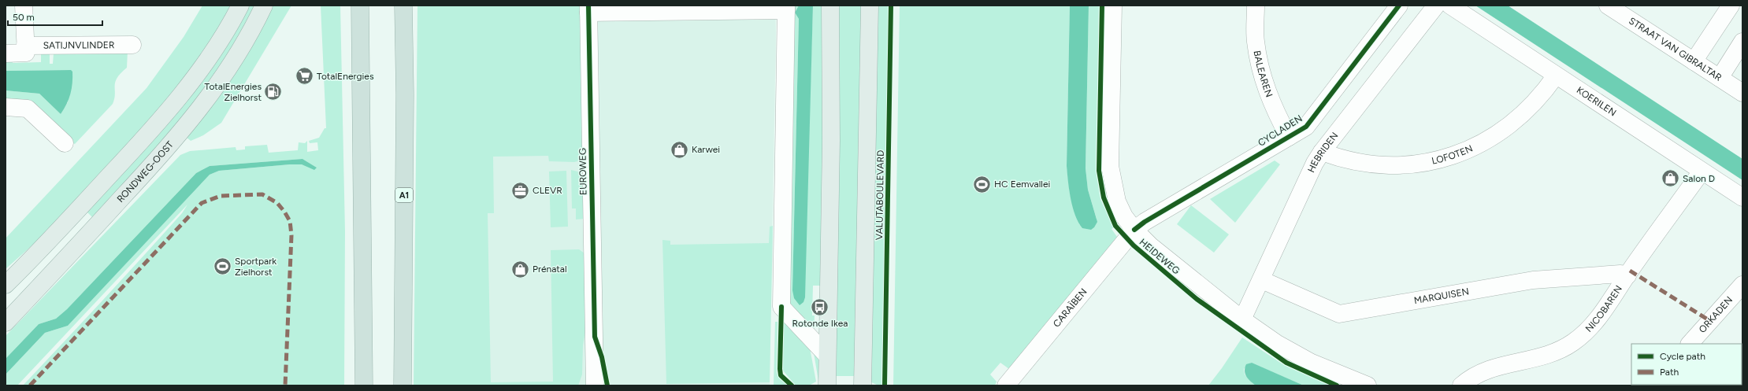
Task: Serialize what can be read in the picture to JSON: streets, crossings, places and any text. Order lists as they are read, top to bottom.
{
  "streets": {
    "highway": ["A1"],
    "main road": ["RONDWEG-OOST", "VALUTABOULEVARD"],
    "street": [
      "SATIJNVLINDER",
      "STRAAT VAN GIBRALTAR",
      "BALEAREN",
      "KOERILEN",
      "CYCLADEN",
      "HEBRIDEN",
      "LOFOTEN",
      "EUROWEG",
      "HEIDEWEG",
      "MARQUISEN",
      "CARAÏBEN",
      "NICOBAREN",
      "ORKADEN"
    ]
  },
  "crossings": [
    ["BALEAREN", "CYCLADEN"],
    ["KOERILEN", "LOFOTEN"],
    ["KOERILEN", "NICOBAREN"],
    ["CYCLADEN", "HEIDEWEG"],
    ["CYCLADEN", "CARAÏBEN"],
    ["HEBRIDEN", "LOFOTEN"],
    ["HEBRIDEN", "HEIDEWEG"],
    ["HEBRIDEN", "MARQUISEN"],
    ["HEIDEWEG", "CARAÏBEN"],
    ["MARQUISEN", "NICOBAREN"]
  ],
  "places": {
    "supermarket": ["TotalEnergies"],
    "fuel station": ["TotalEnergies Zielhorst"],
    "shop": ["Karwei", "Salon D", "Prénatal"],
    "sports": ["HC Eemvallei", "Sportpark Zielhorst"],
    "office": ["CLEVR"],
    "bus stop": ["Rotonde Ikea"]
  },
  "legend": ["Cycle path", "Path"],
  "scale_bar": "50 m"
}
